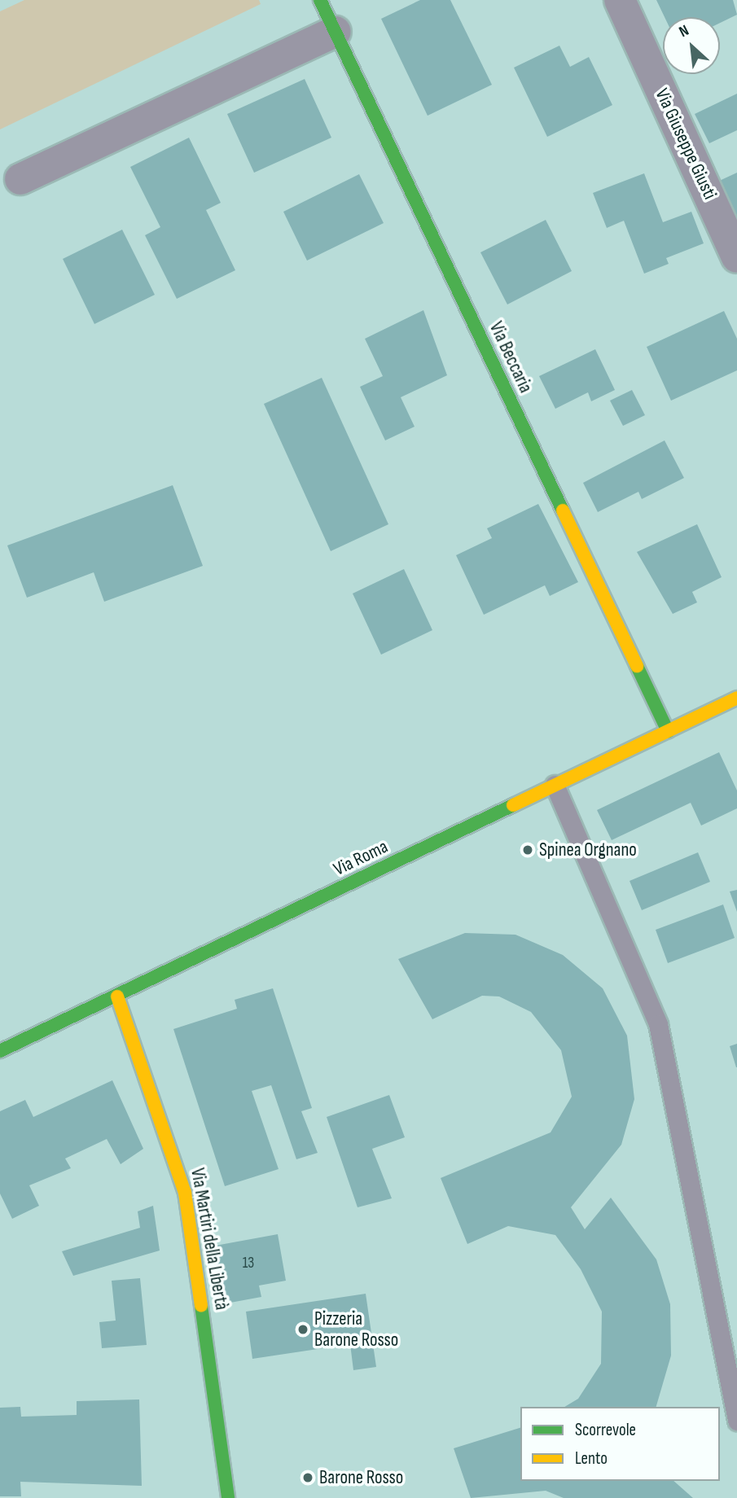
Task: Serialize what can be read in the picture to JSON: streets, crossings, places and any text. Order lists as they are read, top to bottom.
{
  "streets": {
    "street": [
      "Via Giuseppe Giusti",
      "Via Beccaria",
      "Via Roma",
      "Via Martiri della Libertà"
    ]
  },
  "crossings": [
    ["Via Beccaria", "Via Roma"],
    ["Via Roma", "Via Martiri della Libertà"]
  ],
  "places": ["Spinea Orgnano", "Pizzeria Barone Rosso", "Barone Rosso"],
  "house_numbers": ["13"],
  "legend": ["Scorrevole", "Lento"],
  "north": "top left"
}
